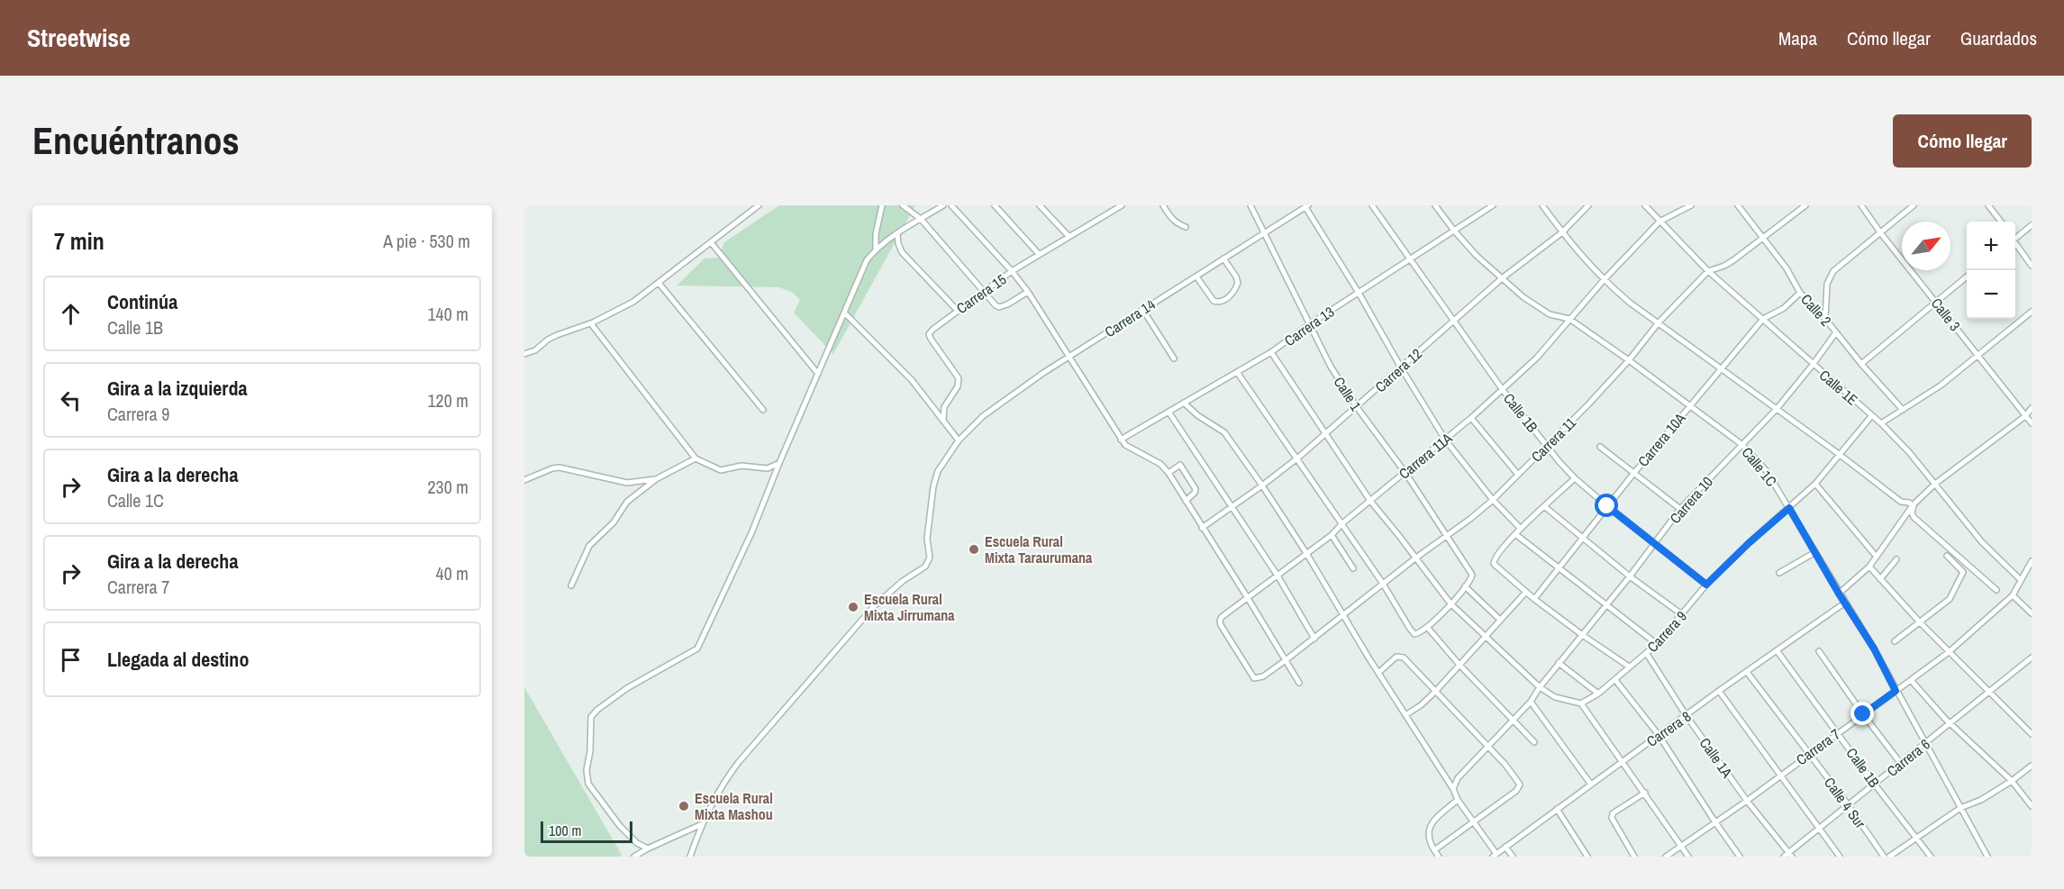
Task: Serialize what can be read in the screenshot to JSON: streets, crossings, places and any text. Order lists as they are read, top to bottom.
{
  "streets": {
    "street": [
      "Carrera 15",
      "Calle 2",
      "Calle 3",
      "Carrera 14",
      "Carrera 13",
      "Carrera 12",
      "Calle 1E",
      "Calle 1",
      "Calle 1B",
      "Carrera 11",
      "Carrera 10A",
      "Carrera 11A",
      "Calle 1C",
      "Carrera 10",
      "Carrera 9",
      "Carrera 8",
      "Carrera 7",
      "Calle 1A",
      "Carrera 6",
      "Calle 4 Sur"
    ]
  },
  "crossings": [
    ["Calle 2", "Carrera 11"],
    ["Calle 2", "Carrera 10A"],
    ["Calle 2", "Carrera 10"],
    ["Carrera 14", "Calle 1"],
    ["Carrera 13", "Calle 1"],
    ["Carrera 13", "Calle 1B"],
    ["Carrera 13", "Calle 1C"],
    ["Carrera 12", "Calle 1"],
    ["Carrera 12", "Calle 1B"],
    ["Carrera 12", "Calle 1C"],
    ["Calle 1E", "Carrera 11"],
    ["Calle 1E", "Carrera 10A"],
    ["Calle 1E", "Carrera 11A"],
    ["Calle 1E", "Carrera 10"],
    ["Calle 1E", "Carrera 9"],
    ["Calle 1E", "Carrera 7"],
    ["Calle 1", "Carrera 11"],
    ["Calle 1", "Carrera 11A"],
    ["Calle 1B", "Carrera 11"],
    ["Calle 1B", "Carrera 10A"],
    ["Calle 1B", "Carrera 11A"],
    ["Calle 1B", "Carrera 10"],
    ["Calle 1B", "Carrera 9"],
    ["Calle 1B", "Carrera 8"],
    ["Calle 1B", "Carrera 7"],
    ["Calle 1B", "Carrera 6"],
    ["Carrera 11", "Carrera 11A"],
    ["Carrera 11", "Calle 1C"],
    ["Carrera 10A", "Calle 1C"],
    ["Carrera 11A", "Calle 1C"],
    ["Calle 1C", "Carrera 10"],
    ["Calle 1C", "Carrera 9"],
    ["Calle 1C", "Carrera 8"],
    ["Calle 1C", "Carrera 7"],
    ["Calle 1C", "Carrera 6"],
    ["Carrera 9", "Calle 1A"],
    ["Carrera 8", "Calle 1A"],
    ["Carrera 8", "Calle 4 Sur"],
    ["Carrera 7", "Calle 1A"],
    ["Carrera 7", "Calle 4 Sur"],
    ["Calle 1A", "Carrera 6"],
    ["Carrera 6", "Calle 4 Sur"]
  ],
  "places": ["Escuela Rural Mixta Taraurumana", "Escuela Rural Mixta Jirrumana", "Escuela Rural Mixta Mashou"],
  "scale_bar": "100 m",
  "north": "top right",
  "page": {
    "header": "Streetwise",
    "nav": ["Mapa", "Cómo llegar", "Guardados"],
    "buttons": "Cómo llegar",
    "title": "Encuéntranos",
    "heading": ["7 min", "A pie · 530 m"],
    "map_buttons": ["+", "−"],
    "list": [
      ["Continúa", "Calle 1B", "140 m"],
      ["Gira a la izquierda", "Carrera 9", "120 m"],
      ["Gira a la derecha", "Calle 1C", "230 m"],
      ["Gira a la derecha", "Carrera 7", "40 m"],
      "Llegada al destino"
    ],
    "scale": "100 m"
  }
}
